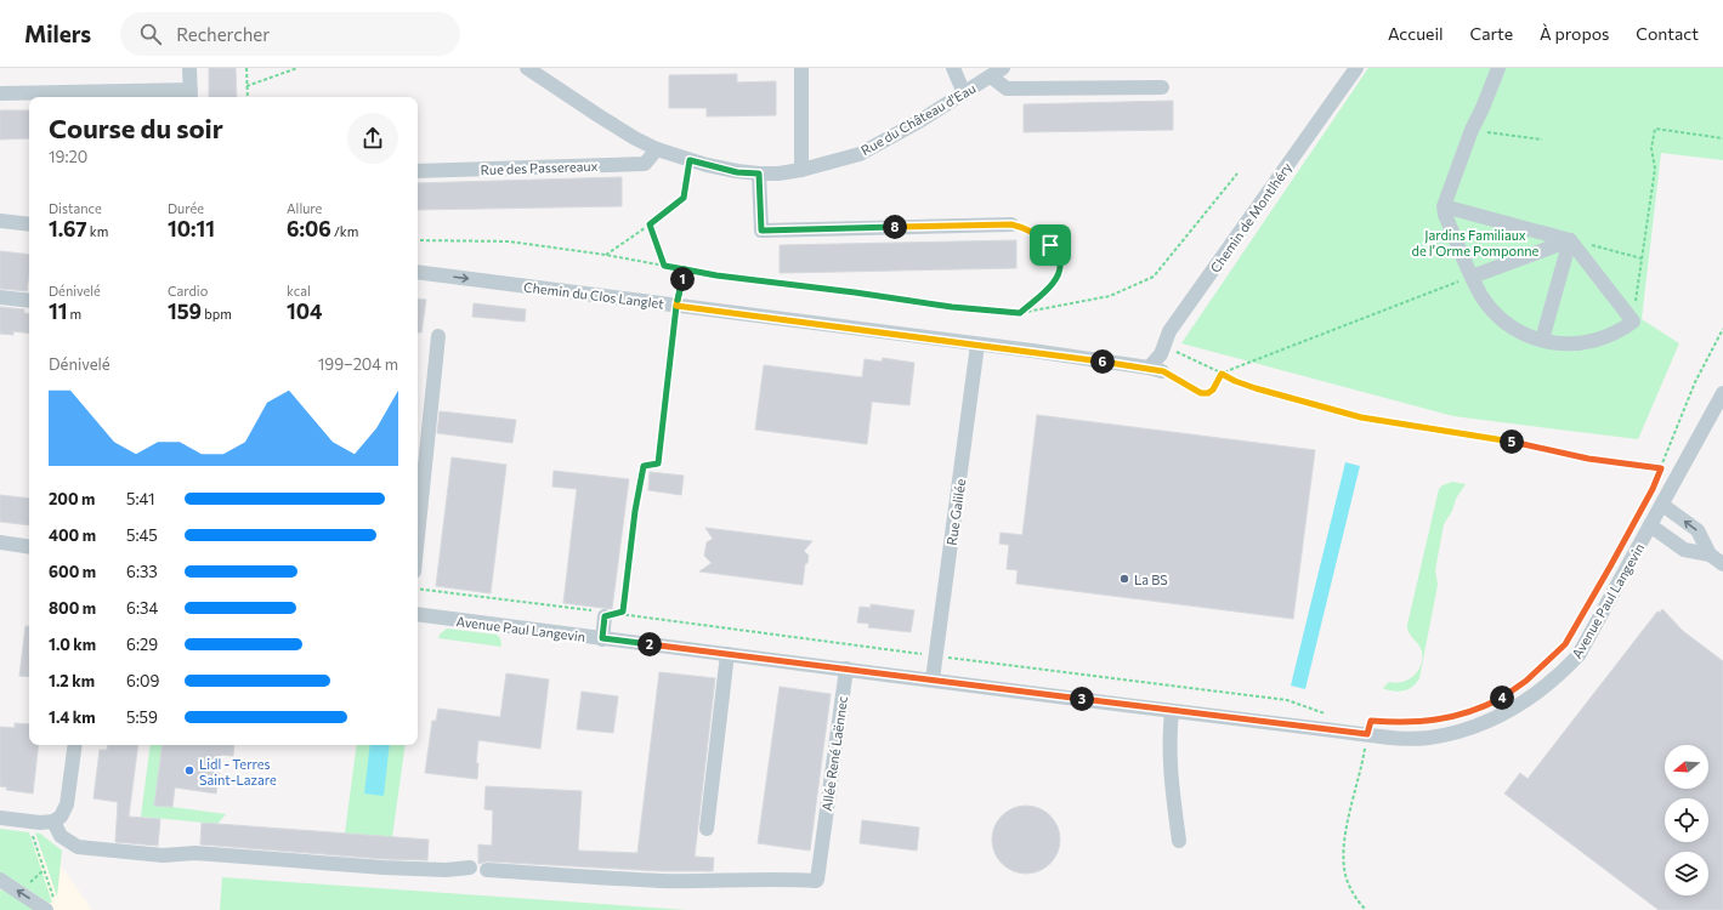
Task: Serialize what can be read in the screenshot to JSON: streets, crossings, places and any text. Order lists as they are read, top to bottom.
{
  "streets": {
    "street": [
      "Rue du Château d'Eau",
      "Rue des Passereaux",
      "Chemin de Montlhéry",
      "Chemin du Clos Langlet",
      "Rue Galilée",
      "Avenue Paul Langevin",
      "Allée René Laënnec"
    ]
  },
  "crossings": [
    ["Rue du Château d'Eau", "Rue des Passereaux"],
    ["Chemin de Montlhéry", "Chemin du Clos Langlet"],
    ["Chemin du Clos Langlet", "Rue Galilée"],
    ["Rue Galilée", "Avenue Paul Langevin"],
    ["Avenue Paul Langevin", "Allée René Laënnec"]
  ],
  "one_way": ["Chemin du Clos Langlet"],
  "parks": ["Jardins Familiaux de l’Orme Pomponne"],
  "places": ["La BS", "Lidl - Terres Saint-Lazare"],
  "north": "left",
  "page": {
    "header": "Milers",
    "search": "Rechercher",
    "nav": [
      "Accueil",
      "Carte",
      "À propos",
      "Contact"
    ],
    "heading": ["Course du soir", "19:20"],
    "stats": [
      ["Distance", "1.67 km"],
      ["Durée", "10:11"],
      ["Allure", "6:06 /km"],
      ["Dénivelé", "11 m"],
      ["Cardio", "159 bpm"],
      ["kcal", "104"]
    ],
    "pins": [
      "8",
      "1",
      "6",
      "5",
      "2",
      "4",
      "3"
    ],
    "chart": ["Dénivelé", "199–204 m"],
    "list": [
      {
        "name": "200 m",
        "note": "5:41"
      },
      {
        "name": "400 m",
        "note": "5:45"
      },
      {
        "name": "600 m",
        "note": "6:33"
      },
      {
        "name": "800 m",
        "note": "6:34"
      },
      {
        "name": "1.0 km",
        "note": "6:29"
      },
      {
        "name": "1.2 km",
        "note": "6:09"
      },
      {
        "name": "1.4 km",
        "note": "5:59"
      }
    ]
  }
}
